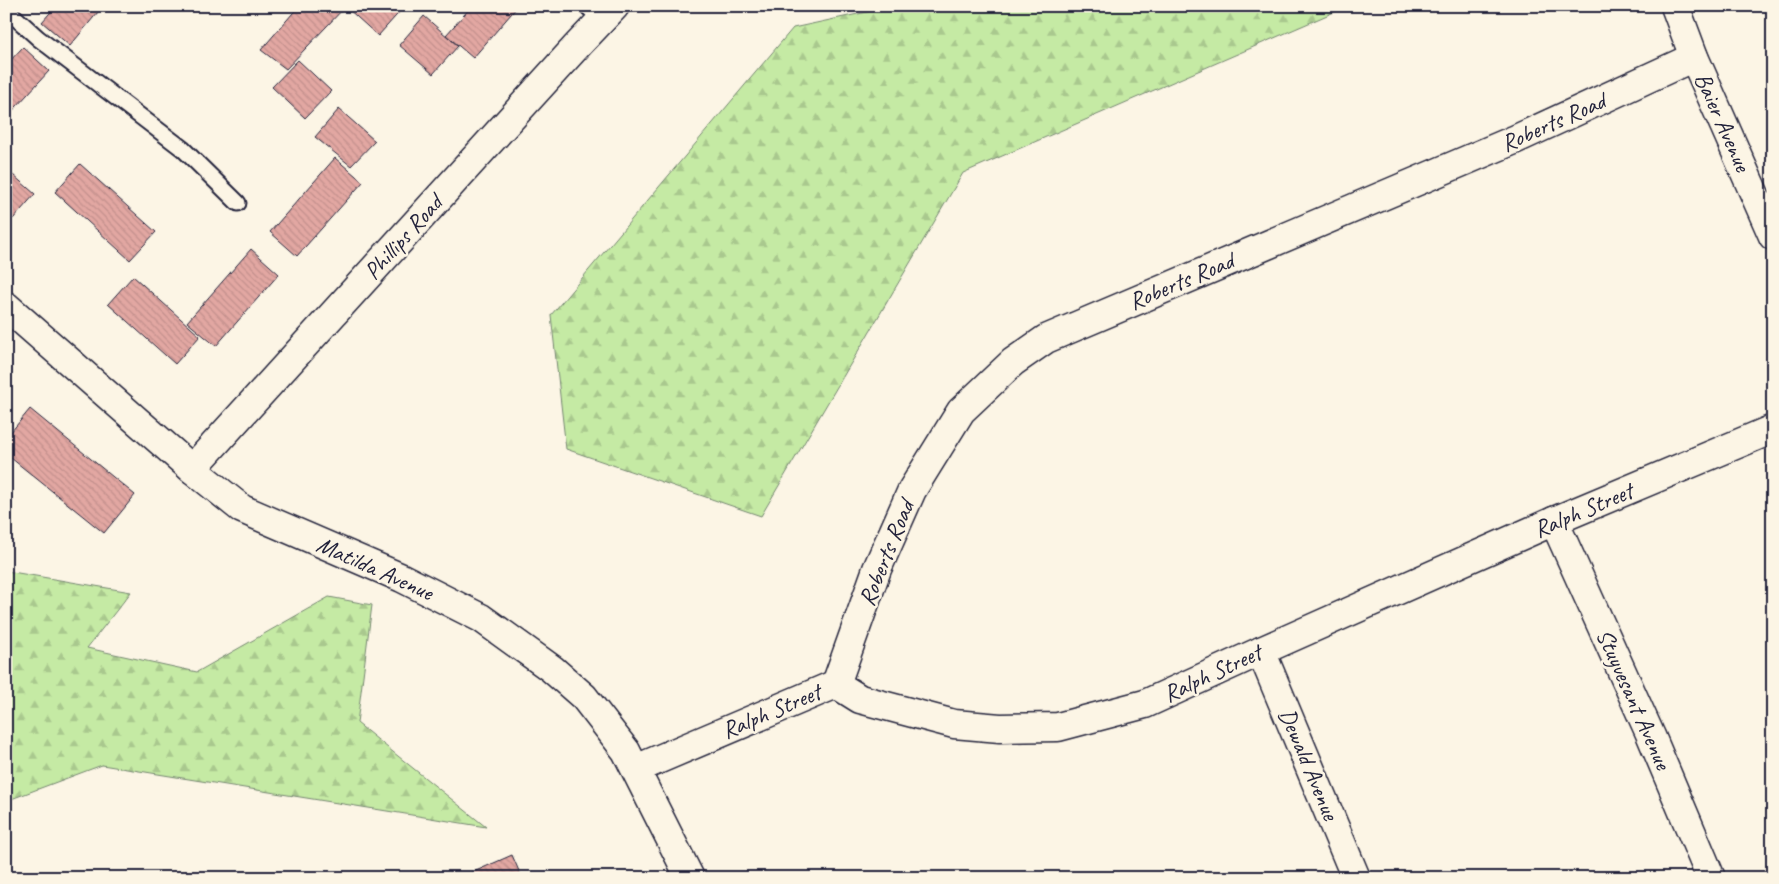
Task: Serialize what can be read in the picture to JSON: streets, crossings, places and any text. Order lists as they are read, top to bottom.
{
  "streets": {
    "street": [
      "Roberts Road",
      "Baier Avenue",
      "Phillips Road",
      "Ralph Street",
      "Matilda Avenue",
      "Stuyvesant Avenue",
      "Dewald Avenue"
    ]
  },
  "crossings": [
    ["Roberts Road", "Baier Avenue"],
    ["Roberts Road", "Ralph Street"],
    ["Phillips Road", "Matilda Avenue"],
    ["Ralph Street", "Matilda Avenue"],
    ["Ralph Street", "Stuyvesant Avenue"],
    ["Ralph Street", "Dewald Avenue"]
  ]
}
